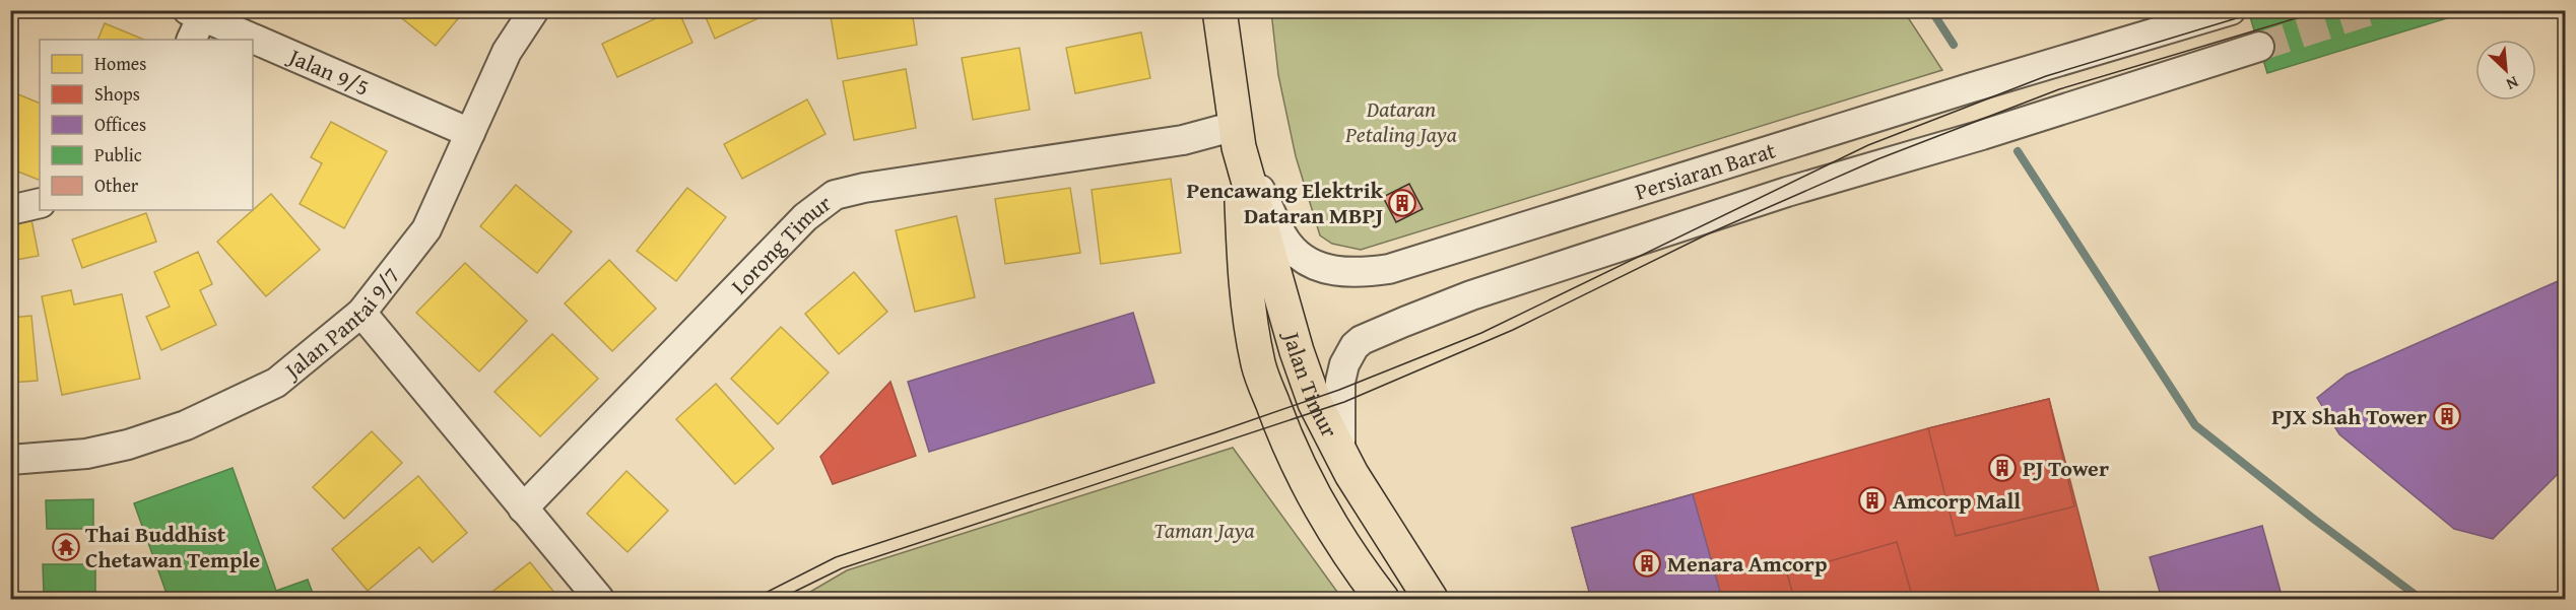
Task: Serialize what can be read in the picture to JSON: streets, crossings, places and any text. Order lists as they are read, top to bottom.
{
  "streets": {
    "main road": ["Jalan Timur"],
    "street": [
      "Jalan 9/5",
      "Persiaran Barat",
      "Lorong Timur",
      "Jalan Pantai 9/7"
    ]
  },
  "crossings": [
    ["Jalan 9/5", "Jalan Pantai 9/7"],
    ["Persiaran Barat", "Lorong Timur"],
    ["Persiaran Barat", "Jalan Timur"],
    ["Lorong Timur", "Jalan Timur"]
  ],
  "parks": ["Dataran Petaling Jaya", "Taman Jaya"],
  "places": {
    "building": [
      "Pencawang Elektrik Dataran MBPJ",
      "PJX Shah Tower",
      "PJ Tower",
      "Amcorp Mall",
      "Menara Amcorp"
    ],
    "temple": ["Thai Buddhist Chetawan Temple"]
  },
  "legend": [
    "Homes",
    "Shops",
    "Offices",
    "Public",
    "Other"
  ],
  "north": "bottom right"
}
